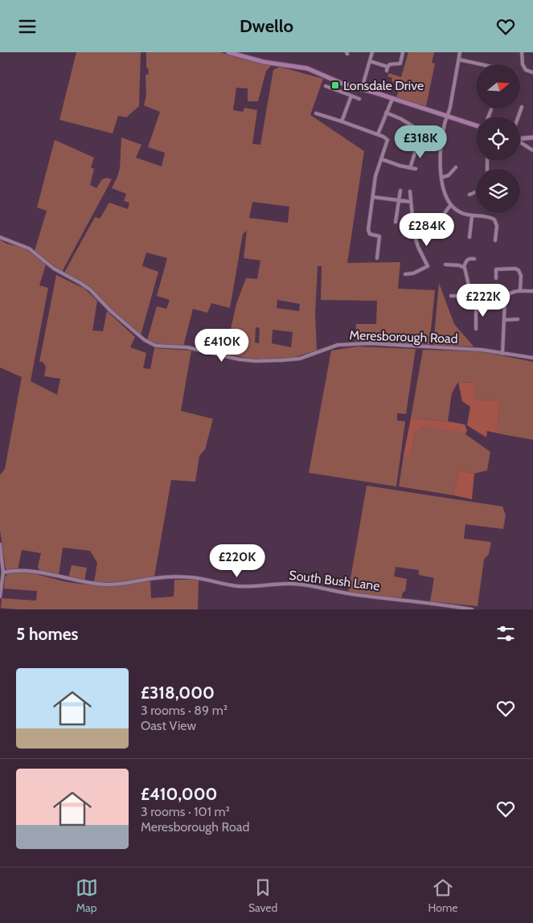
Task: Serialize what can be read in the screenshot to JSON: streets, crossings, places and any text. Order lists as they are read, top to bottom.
{
  "streets": {
    "street": ["Meresborough Road", "South Bush Lane"]
  },
  "places": {
    "transit": ["Lonsdale Drive"]
  },
  "north": "right",
  "page": {
    "header": "Dwello",
    "price": [
      "£318K",
      "£284K",
      "£222K",
      "£410K",
      "£220K"
    ],
    "heading": "5 homes",
    "list": [
      {
        "name": "£318,000",
        "note": "3 rooms · 89 m² · Oast View"
      },
      {
        "name": "£410,000",
        "note": "3 rooms · 101 m² · Meresborough Road"
      }
    ],
    "tabs": ["Map", "Saved", "Home"]
  }
}
